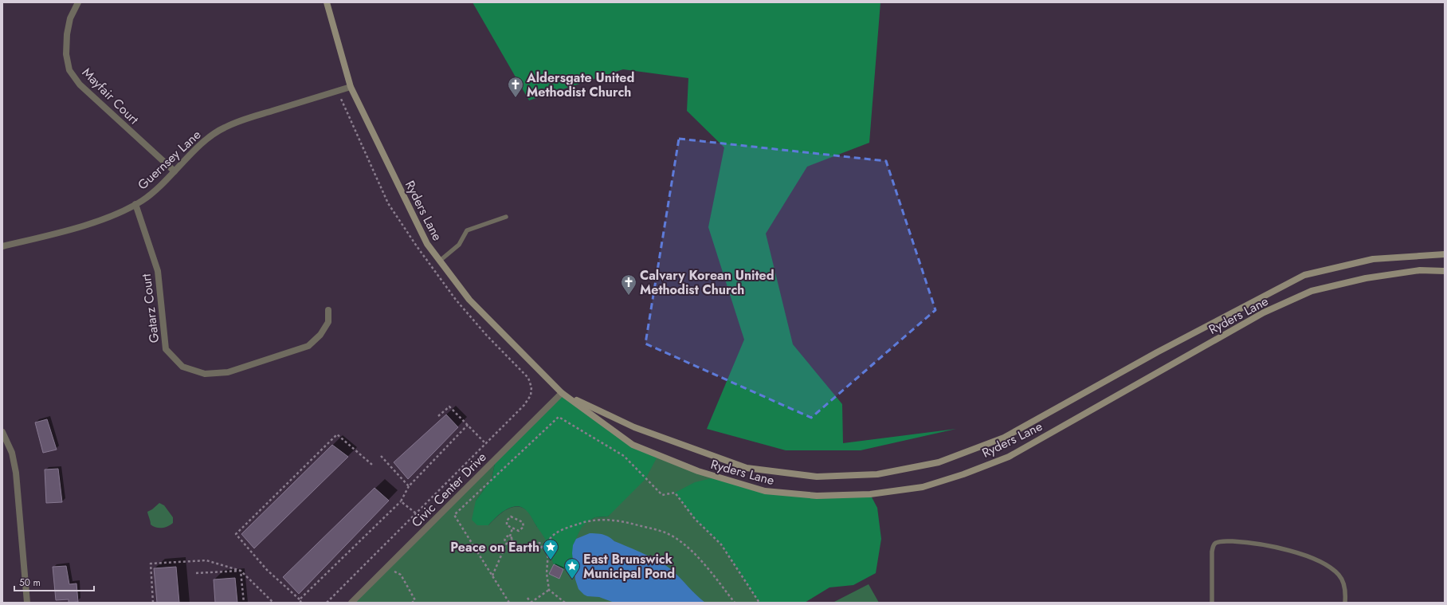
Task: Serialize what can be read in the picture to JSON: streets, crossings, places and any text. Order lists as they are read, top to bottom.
{
  "streets": {
    "main road": ["Ryders Lane"],
    "street": [
      "Mayfair Court",
      "Guernsey Lane",
      "Gatarz Court",
      "Civic Center Drive"
    ]
  },
  "crossings": [
    ["Mayfair Court", "Guernsey Lane"],
    ["Guernsey Lane", "Ryders Lane"],
    ["Guernsey Lane", "Gatarz Court"],
    ["Ryders Lane", "Civic Center Drive"]
  ],
  "places": {
    "church": ["Aldersgate United Methodist Church", "Calvary Korean United Methodist Church"],
    "place": ["Peace on Earth", "East Brunswick Municipal Pond"]
  },
  "scale_bar": "50 m"
}
